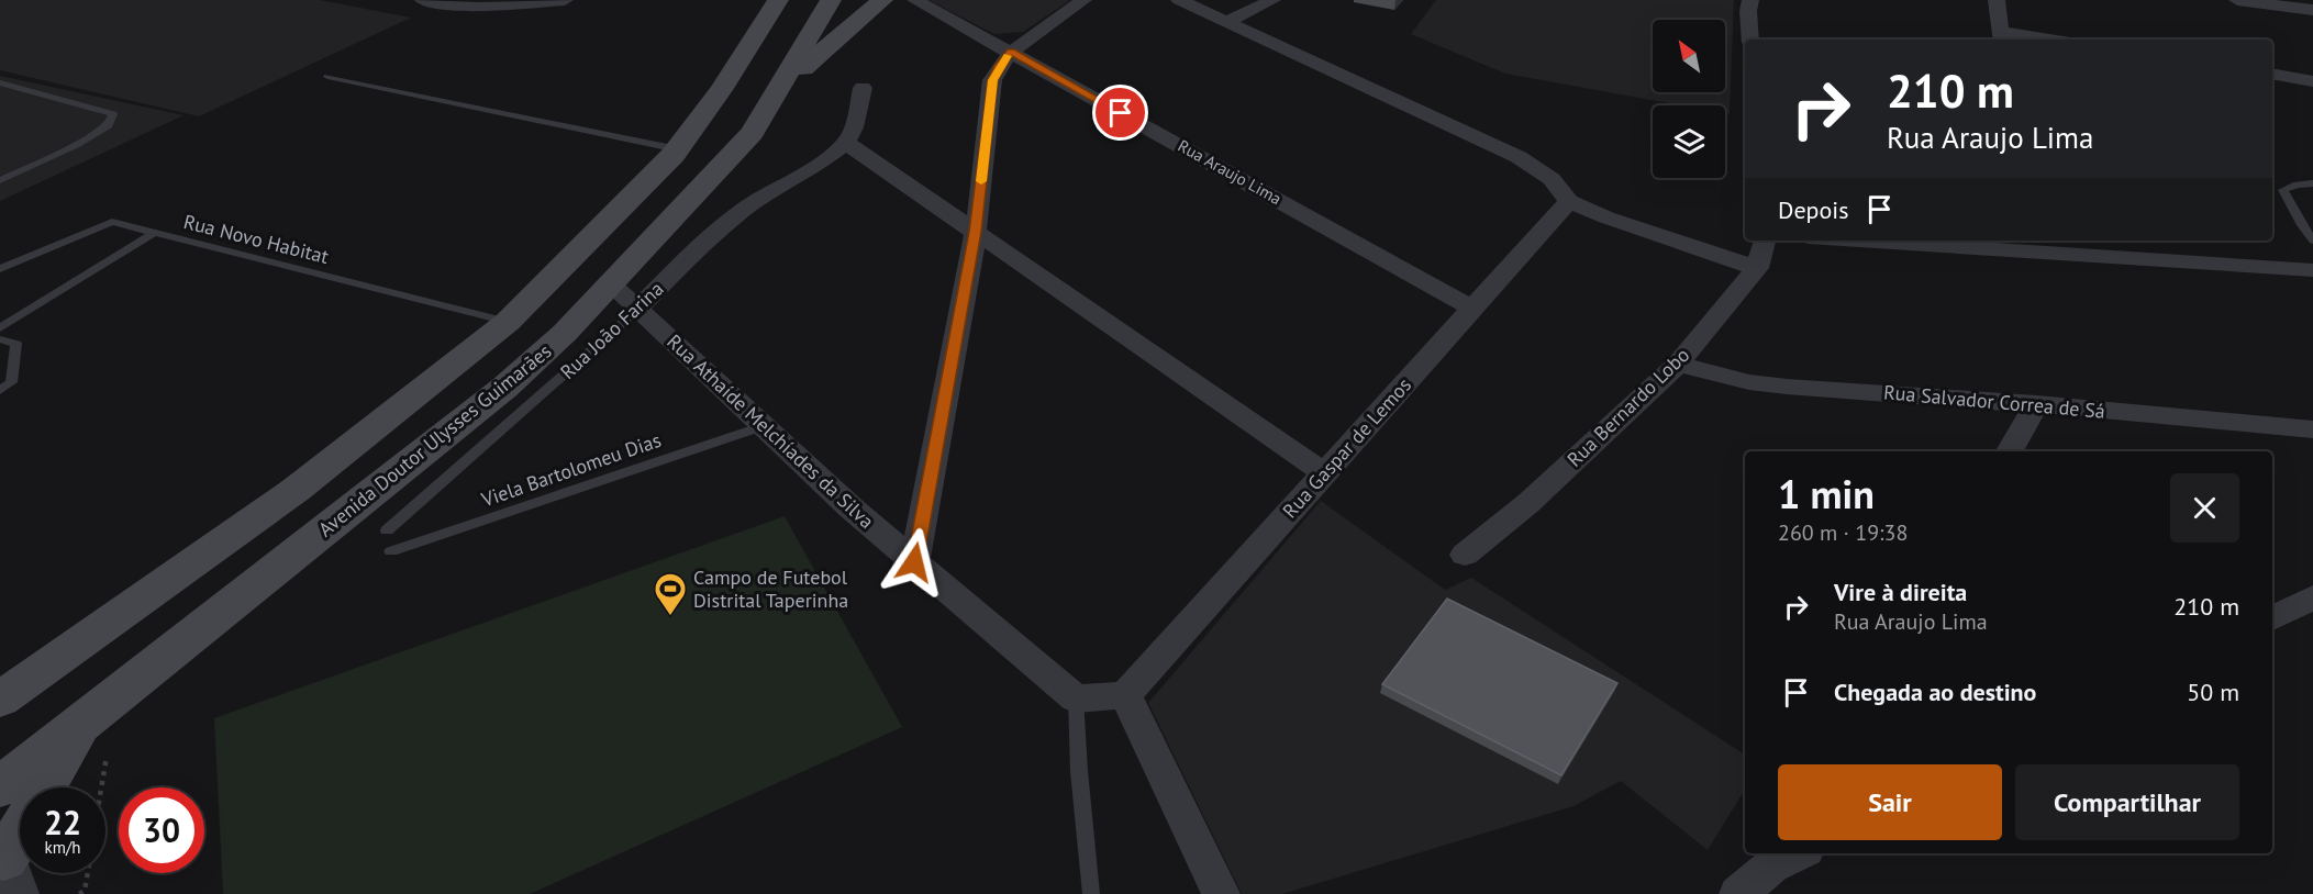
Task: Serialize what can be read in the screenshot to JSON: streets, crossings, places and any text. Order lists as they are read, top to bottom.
{
  "streets": {
    "main road": ["Avenida Doutor Ulysses Guimarães"],
    "street": [
      "Rua Araujo Lima",
      "Rua João Farina",
      "Rua Salvador Correa de Sá",
      "Rua Bernardo Lobo",
      "Rua Athaíde Melchíades da Silva",
      "Rua Gaspar de Lemos"
    ],
    "lane": ["Rua Novo Habitat", "Viela Bartolomeu Dias"]
  },
  "crossings": [
    ["Rua Araujo Lima", "Rua Gaspar de Lemos"],
    ["Rua João Farina", "Rua Athaíde Melchíades da Silva"],
    ["Rua João Farina", "Avenida Doutor Ulysses Guimarães"],
    ["Rua Salvador Correa de Sá", "Rua Bernardo Lobo"],
    ["Rua Athaíde Melchíades da Silva", "Avenida Doutor Ulysses Guimarães"],
    ["Rua Athaíde Melchíades da Silva", "Viela Bartolomeu Dias"]
  ],
  "places": {
    "sports": ["Campo de Futebol Distrital Taperinha"]
  },
  "north": "top left",
  "page": {
    "turn": ["210 m", "Rua Araujo Lima"],
    "then": "Depois",
    "heading": ["1 min", "260 m · 19:38"],
    "list": [
      {
        "name": "Vire à direita",
        "note": "Rua Araujo Lima",
        "value": "210 m"
      },
      {
        "name": "Chegada ao destino",
        "value": "50 m"
      }
    ],
    "buttons": ["Sair", "Compartilhar"],
    "speed": "22 km/h",
    "limit": "30"
  }
}
